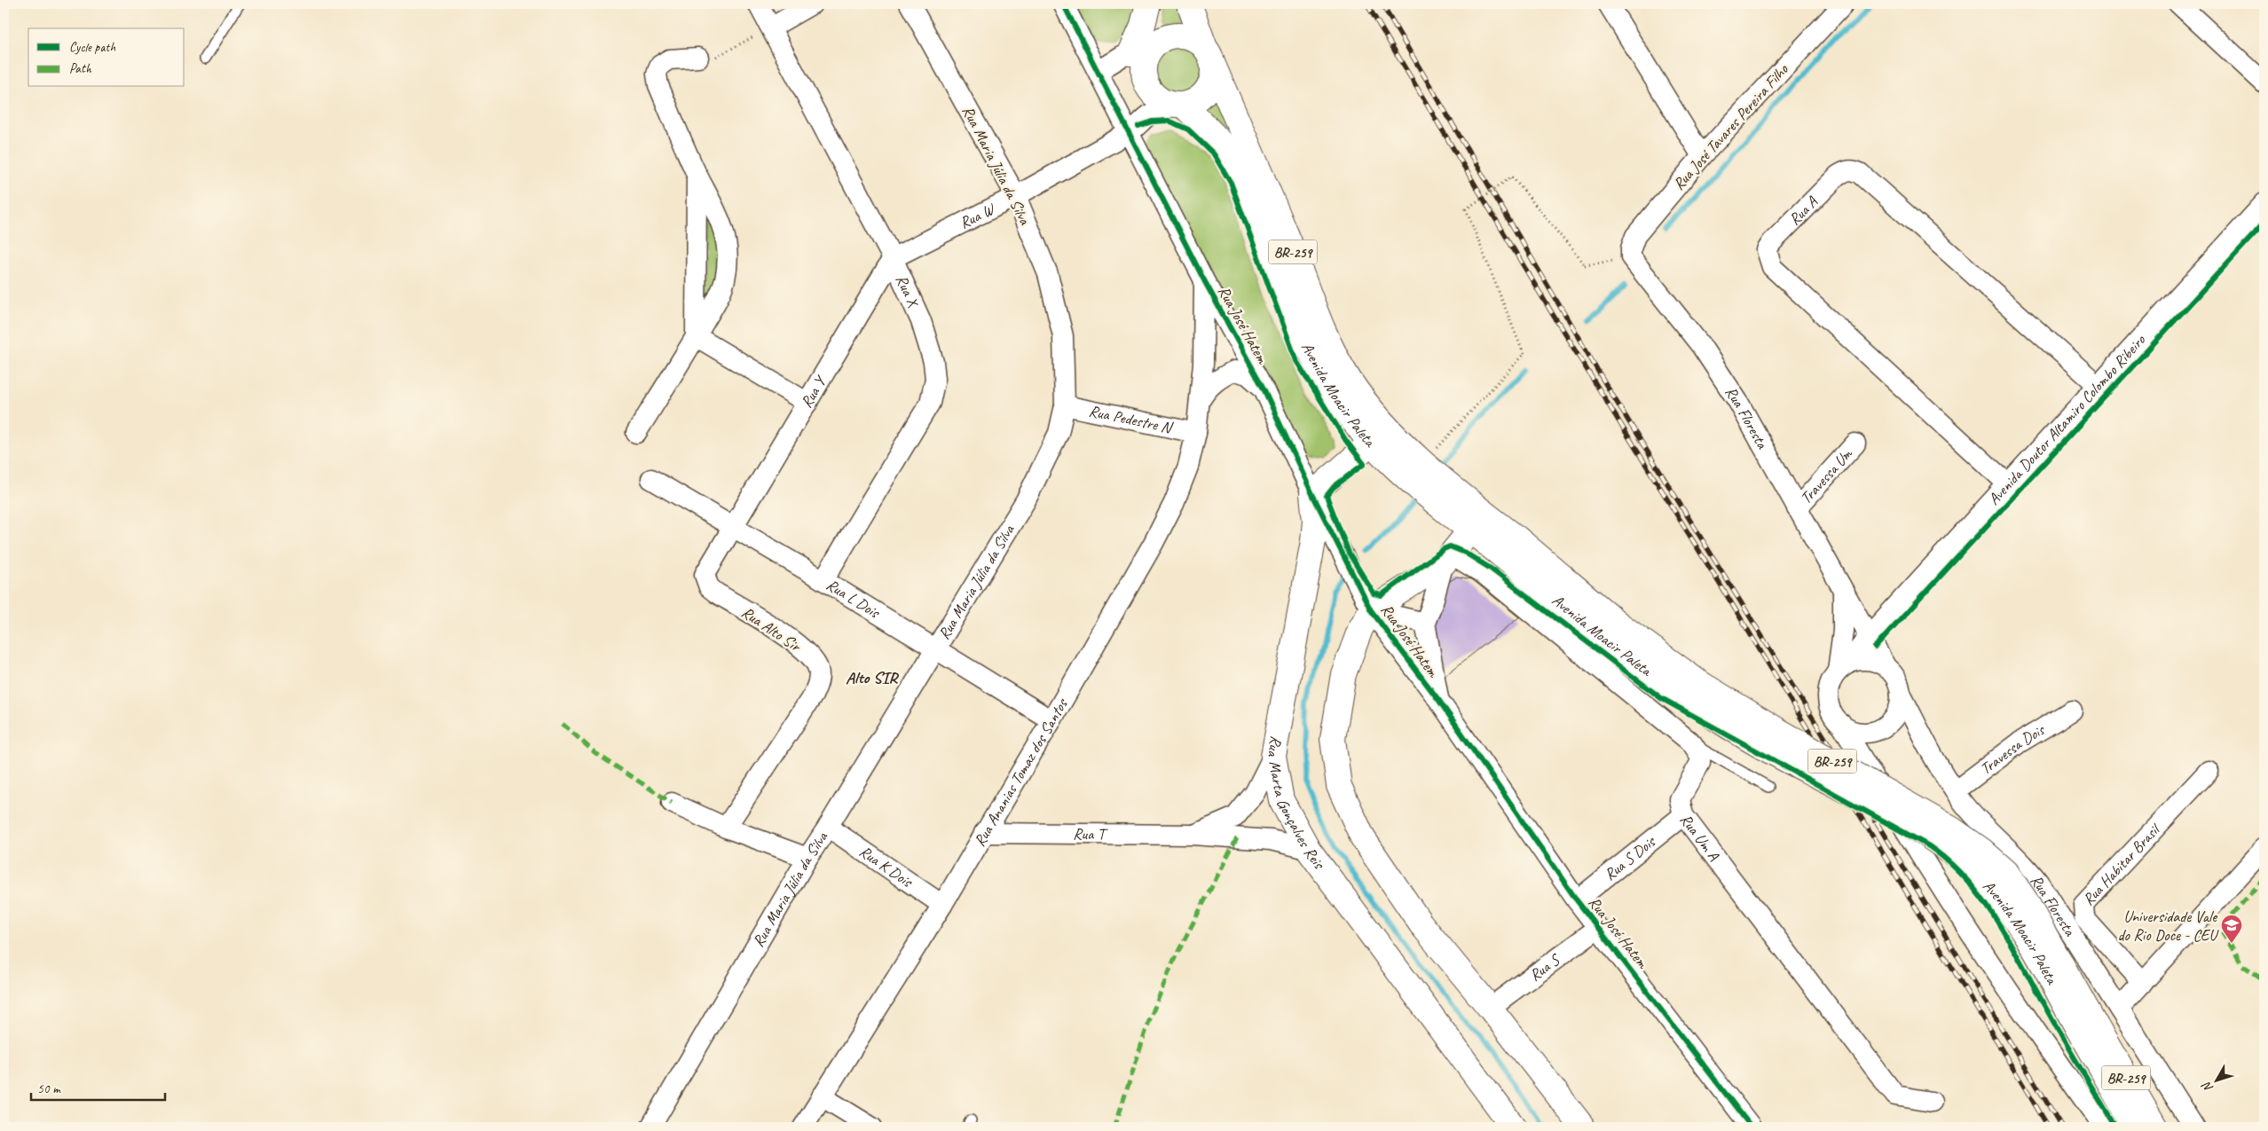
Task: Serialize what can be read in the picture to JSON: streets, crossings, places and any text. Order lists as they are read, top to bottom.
{
  "streets": {
    "main road": ["BR-259", "Avenida Moacir Paleta", "Rua Marta Gonçalves Reis"],
    "street": [
      "Rua José Tavares Pereira Filho",
      "Rua Maria Júlia da Silva",
      "Rua A",
      "Rua W",
      "Rua X",
      "Rua José Hatem",
      "Rua Y",
      "Rua Floresta",
      "Rua Pedestre N",
      "Avenida Doutor Altamiro Colombo Ribeiro",
      "Travessa Um",
      "Rua L Dois",
      "Rua Alto Sir",
      "Travessa Dois",
      "Rua Ananias Tomaz dos Santos",
      "Rua T",
      "Rua Um A",
      "Rua S Dois",
      "Rua Habitar Brasil",
      "Rua K Dois",
      "Rua S"
    ]
  },
  "crossings": [
    ["Rua José Tavares Pereira Filho", "Rua Floresta"],
    ["Rua Maria Júlia da Silva", "Rua W"],
    ["Rua Maria Júlia da Silva", "Rua Pedestre N"],
    ["Rua Maria Júlia da Silva", "Rua L Dois"],
    ["Rua Maria Júlia da Silva", "Rua K Dois"],
    ["Rua A", "Avenida Doutor Altamiro Colombo Ribeiro"],
    ["Rua W", "Rua X"],
    ["Rua W", "Rua José Hatem"],
    ["Rua W", "Rua Y"],
    ["Rua X", "Rua Y"],
    ["Rua X", "Rua L Dois"],
    ["Rua José Hatem", "Avenida Moacir Paleta"],
    ["Rua José Hatem", "Rua Ananias Tomaz dos Santos"],
    ["Rua José Hatem", "Rua Marta Gonçalves Reis"],
    ["Rua José Hatem", "Rua Um A"],
    ["Rua José Hatem", "Rua S Dois"],
    ["Rua José Hatem", "Rua S"],
    ["Rua Y", "Rua L Dois"],
    ["Rua Y", "Rua Alto Sir"],
    ["Rua Floresta", "Avenida Doutor Altamiro Colombo Ribeiro"],
    ["Rua Floresta", "Travessa Um"],
    ["Rua Floresta", "Travessa Dois"],
    ["Rua Pedestre N", "Rua Ananias Tomaz dos Santos"],
    ["Rua L Dois", "Rua Alto Sir"],
    ["Rua L Dois", "Rua Ananias Tomaz dos Santos"],
    ["Rua Ananias Tomaz dos Santos", "Rua T"],
    ["Rua Ananias Tomaz dos Santos", "Rua K Dois"],
    ["Rua Marta Gonçalves Reis", "Rua T"],
    ["Rua Um A", "Rua S Dois"]
  ],
  "districts": ["Alto SIR"],
  "places": {
    "school or university": ["Universidade Vale do Rio Doce - CEU"]
  },
  "legend": ["Cycle path", "Path"],
  "scale_bar": "50 m",
  "north": "bottom left"
}
